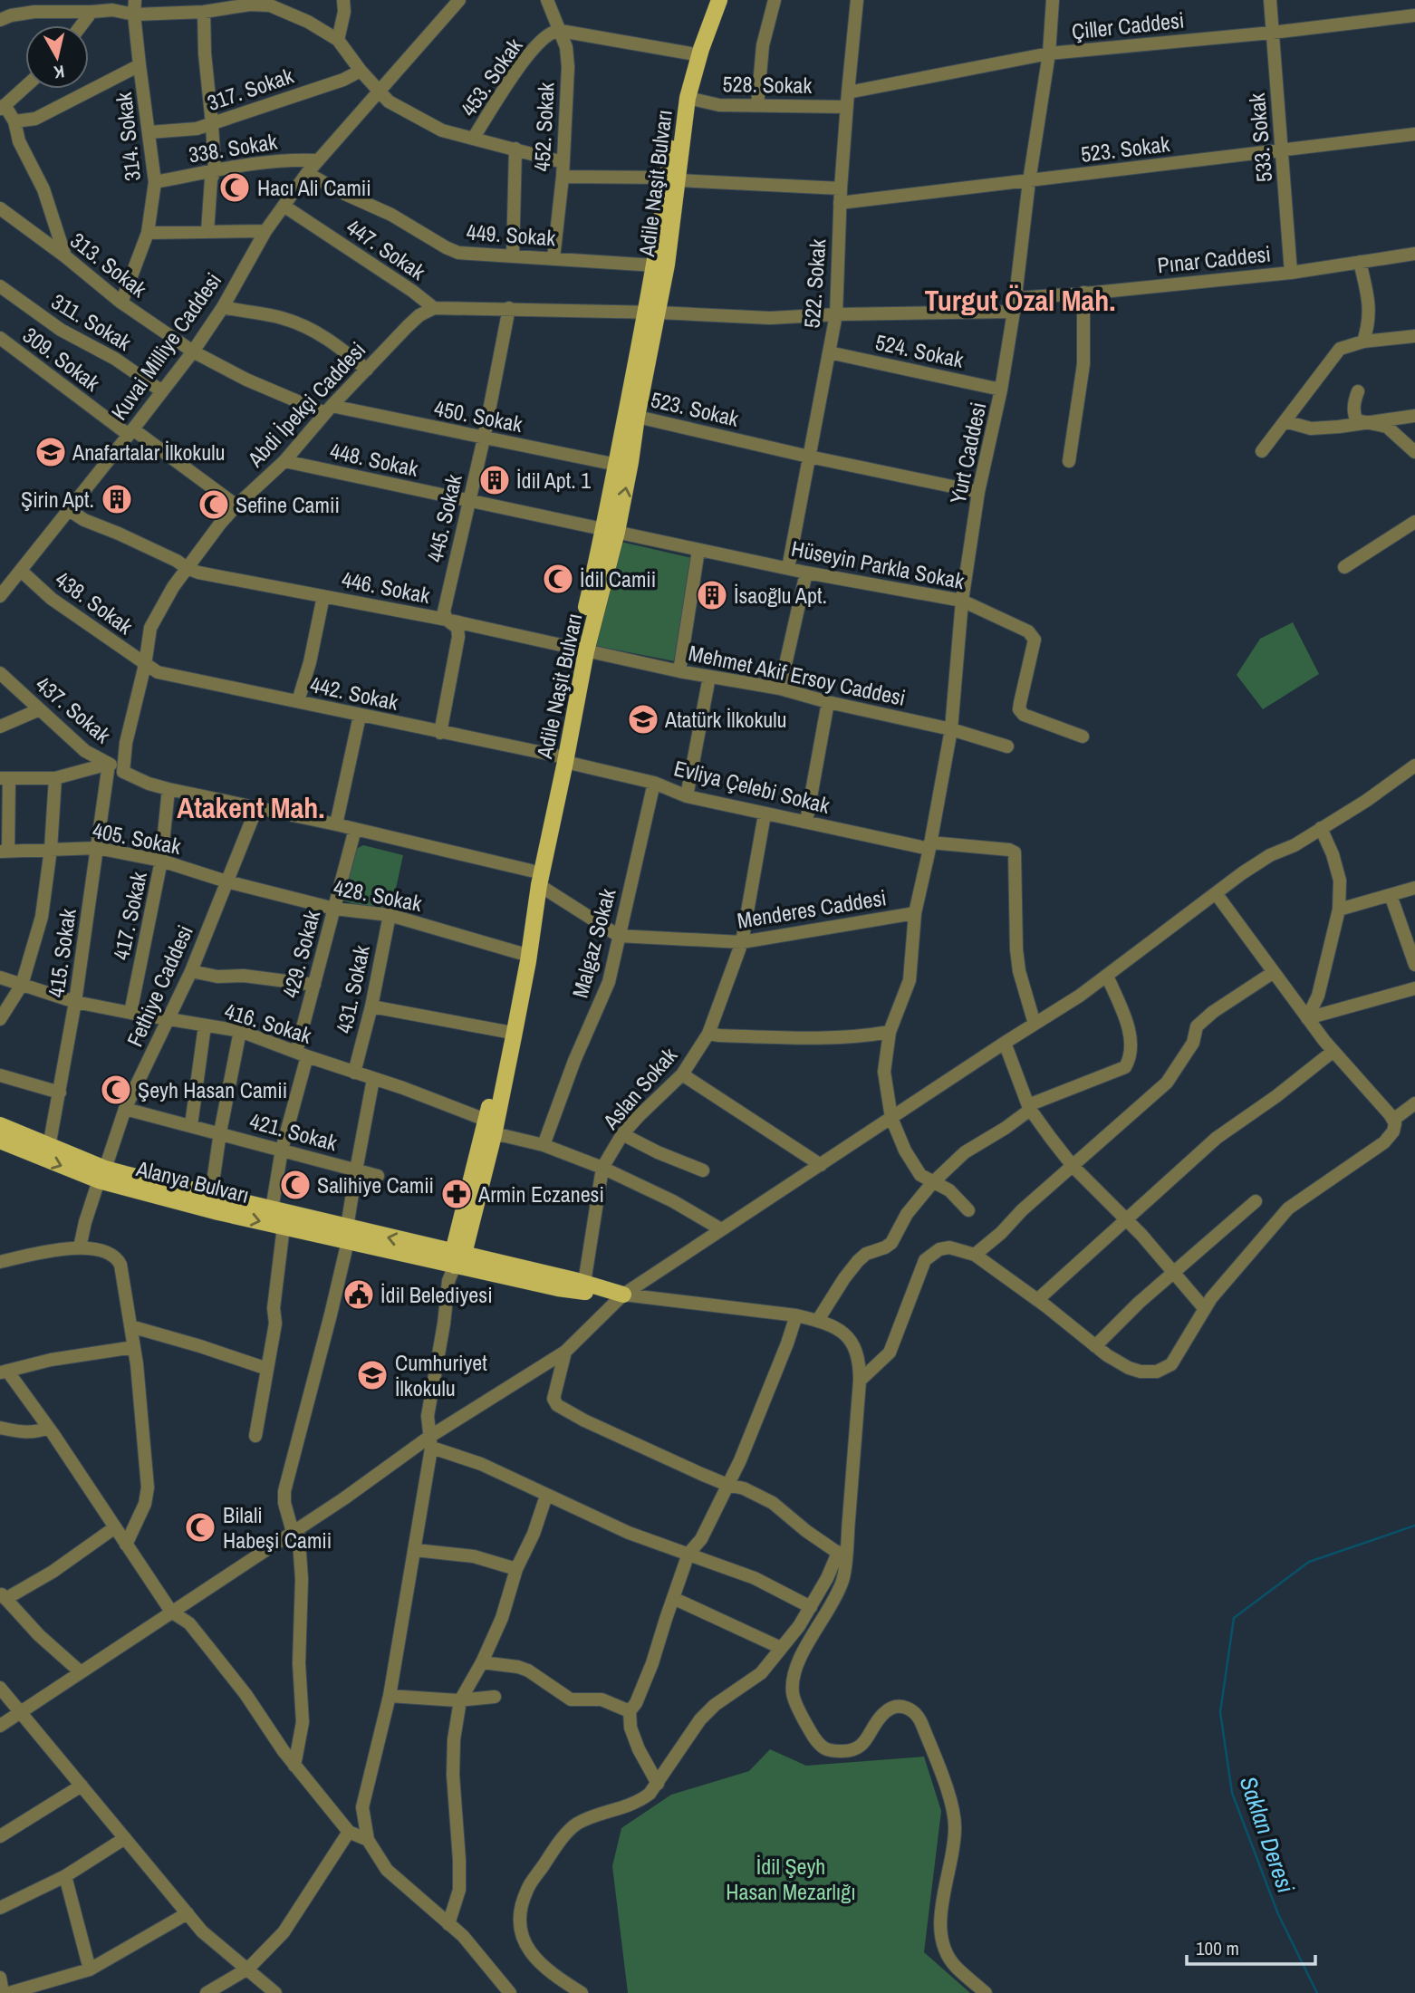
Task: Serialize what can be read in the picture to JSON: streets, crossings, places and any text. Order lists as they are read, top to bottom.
{
  "streets": {
    "main road": ["Adile Naşit Bulvarı", "Alanya Bulvarı"],
    "street": [
      "Çiller Caddesi",
      "453. Sokak",
      "528. Sokak",
      "317. Sokak",
      "452. Sokak",
      "314. Sokak",
      "533. Sokak",
      "338. Sokak",
      "523. Sokak",
      "449. Sokak",
      "447. Sokak",
      "Pınar Caddesi",
      "313. Sokak",
      "522. Sokak",
      "311. Sokak",
      "Kuvai Milliye Caddesi",
      "524. Sokak",
      "309. Sokak",
      "Abdi İpekçi Caddesi",
      "450. Sokak",
      "Yurt Caddesi",
      "448. Sokak",
      "445. Sokak",
      "Hüseyin Parkla Sokak",
      "446. Sokak",
      "438. Sokak",
      "Mehmet Akif Ersoy Caddesi",
      "442. Sokak",
      "437. Sokak",
      "Evliya Çelebi Sokak",
      "405. Sokak",
      "428. Sokak",
      "Menderes Caddesi",
      "417. Sokak",
      "Malgaz Sokak",
      "415. Sokak",
      "429. Sokak",
      "Fethiye Caddesi",
      "431. Sokak",
      "416. Sokak",
      "Aslan Sokak",
      "421. Sokak"
    ]
  },
  "crossings": [
    ["Çiller Caddesi", "533. Sokak"],
    ["Çiller Caddesi", "522. Sokak"],
    ["Çiller Caddesi", "Yurt Caddesi"],
    ["453. Sokak", "452. Sokak"],
    ["528. Sokak", "Adile Naşit Bulvarı"],
    ["528. Sokak", "522. Sokak"],
    ["317. Sokak", "314. Sokak"],
    ["452. Sokak", "449. Sokak"],
    ["314. Sokak", "338. Sokak"],
    ["314. Sokak", "313. Sokak"],
    ["533. Sokak", "523. Sokak"],
    ["533. Sokak", "Pınar Caddesi"],
    ["338. Sokak", "Kuvai Milliye Caddesi"],
    ["523. Sokak", "Adile Naşit Bulvarı"],
    ["523. Sokak", "522. Sokak"],
    ["523. Sokak", "Yurt Caddesi"],
    ["Adile Naşit Bulvarı", "449. Sokak"],
    ["Adile Naşit Bulvarı", "450. Sokak"],
    ["Adile Naşit Bulvarı", "448. Sokak"],
    ["Adile Naşit Bulvarı", "Hüseyin Parkla Sokak"],
    ["Adile Naşit Bulvarı", "446. Sokak"],
    ["Adile Naşit Bulvarı", "Mehmet Akif Ersoy Caddesi"],
    ["Adile Naşit Bulvarı", "442. Sokak"],
    ["Adile Naşit Bulvarı", "Evliya Çelebi Sokak"],
    ["Adile Naşit Bulvarı", "428. Sokak"],
    ["Adile Naşit Bulvarı", "Menderes Caddesi"],
    ["Adile Naşit Bulvarı", "416. Sokak"],
    ["Adile Naşit Bulvarı", "Alanya Bulvarı"],
    ["449. Sokak", "Kuvai Milliye Caddesi"],
    ["447. Sokak", "Kuvai Milliye Caddesi"],
    ["447. Sokak", "Abdi İpekçi Caddesi"],
    ["Pınar Caddesi", "Yurt Caddesi"],
    ["313. Sokak", "Kuvai Milliye Caddesi"],
    ["313. Sokak", "Abdi İpekçi Caddesi"],
    ["313. Sokak", "450. Sokak"],
    ["522. Sokak", "524. Sokak"],
    ["522. Sokak", "Hüseyin Parkla Sokak"],
    ["311. Sokak", "Kuvai Milliye Caddesi"],
    ["Kuvai Milliye Caddesi", "309. Sokak"],
    ["Kuvai Milliye Caddesi", "446. Sokak"],
    ["Kuvai Milliye Caddesi", "438. Sokak"],
    ["524. Sokak", "Yurt Caddesi"],
    ["309. Sokak", "Abdi İpekçi Caddesi"],
    ["Abdi İpekçi Caddesi", "450. Sokak"],
    ["Abdi İpekçi Caddesi", "448. Sokak"],
    ["Abdi İpekçi Caddesi", "446. Sokak"],
    ["Abdi İpekçi Caddesi", "438. Sokak"],
    ["Abdi İpekçi Caddesi", "442. Sokak"],
    ["Abdi İpekçi Caddesi", "437. Sokak"],
    ["450. Sokak", "445. Sokak"],
    ["Yurt Caddesi", "Hüseyin Parkla Sokak"],
    ["Yurt Caddesi", "Mehmet Akif Ersoy Caddesi"],
    ["Yurt Caddesi", "Evliya Çelebi Sokak"],
    ["Yurt Caddesi", "Menderes Caddesi"],
    ["448. Sokak", "445. Sokak"],
    ["448. Sokak", "Hüseyin Parkla Sokak"],
    ["445. Sokak", "446. Sokak"],
    ["445. Sokak", "442. Sokak"],
    ["446. Sokak", "Mehmet Akif Ersoy Caddesi"],
    ["438. Sokak", "442. Sokak"],
    ["442. Sokak", "Evliya Çelebi Sokak"],
    ["437. Sokak", "415. Sokak"],
    ["Evliya Çelebi Sokak", "Malgaz Sokak"],
    ["Evliya Çelebi Sokak", "Aslan Sokak"],
    ["405. Sokak", "428. Sokak"],
    ["405. Sokak", "417. Sokak"],
    ["405. Sokak", "415. Sokak"],
    ["405. Sokak", "Fethiye Caddesi"],
    ["428. Sokak", "429. Sokak"],
    ["428. Sokak", "Fethiye Caddesi"],
    ["428. Sokak", "431. Sokak"],
    ["Menderes Caddesi", "Malgaz Sokak"],
    ["Menderes Caddesi", "Aslan Sokak"],
    ["417. Sokak", "416. Sokak"],
    ["Malgaz Sokak", "416. Sokak"],
    ["415. Sokak", "416. Sokak"],
    ["415. Sokak", "Alanya Bulvarı"],
    ["429. Sokak", "416. Sokak"],
    ["429. Sokak", "421. Sokak"],
    ["429. Sokak", "Alanya Bulvarı"],
    ["Fethiye Caddesi", "416. Sokak"],
    ["Fethiye Caddesi", "421. Sokak"],
    ["Fethiye Caddesi", "Alanya Bulvarı"],
    ["431. Sokak", "416. Sokak"],
    ["416. Sokak", "Aslan Sokak"]
  ],
  "districts": ["Turgut Özal Mah.", "Atakent Mah."],
  "water": ["Saklan Deresi"],
  "parks": ["İdil Şeyh Hasan Mezarlığı"],
  "places": {
    "mosque": [
      "Hacı Ali Camii",
      "Sefine Camii",
      "İdil Camii",
      "Şeyh Hasan Camii",
      "Salihiye Camii",
      "Bilali Habeşi Camii"
    ],
    "school or university": ["Anafartalar İlkokulu", "Atatürk İlkokulu", "Cumhuriyet İlkokulu"],
    "building": ["İdil Apt. 1", "Şirin Apt.", "İsaoğlu Apt."],
    "pharmacy": ["Armin Eczanesi"],
    "public building": ["İdil Belediyesi"]
  },
  "scale_bar": "100 m",
  "north": "bottom"
}
